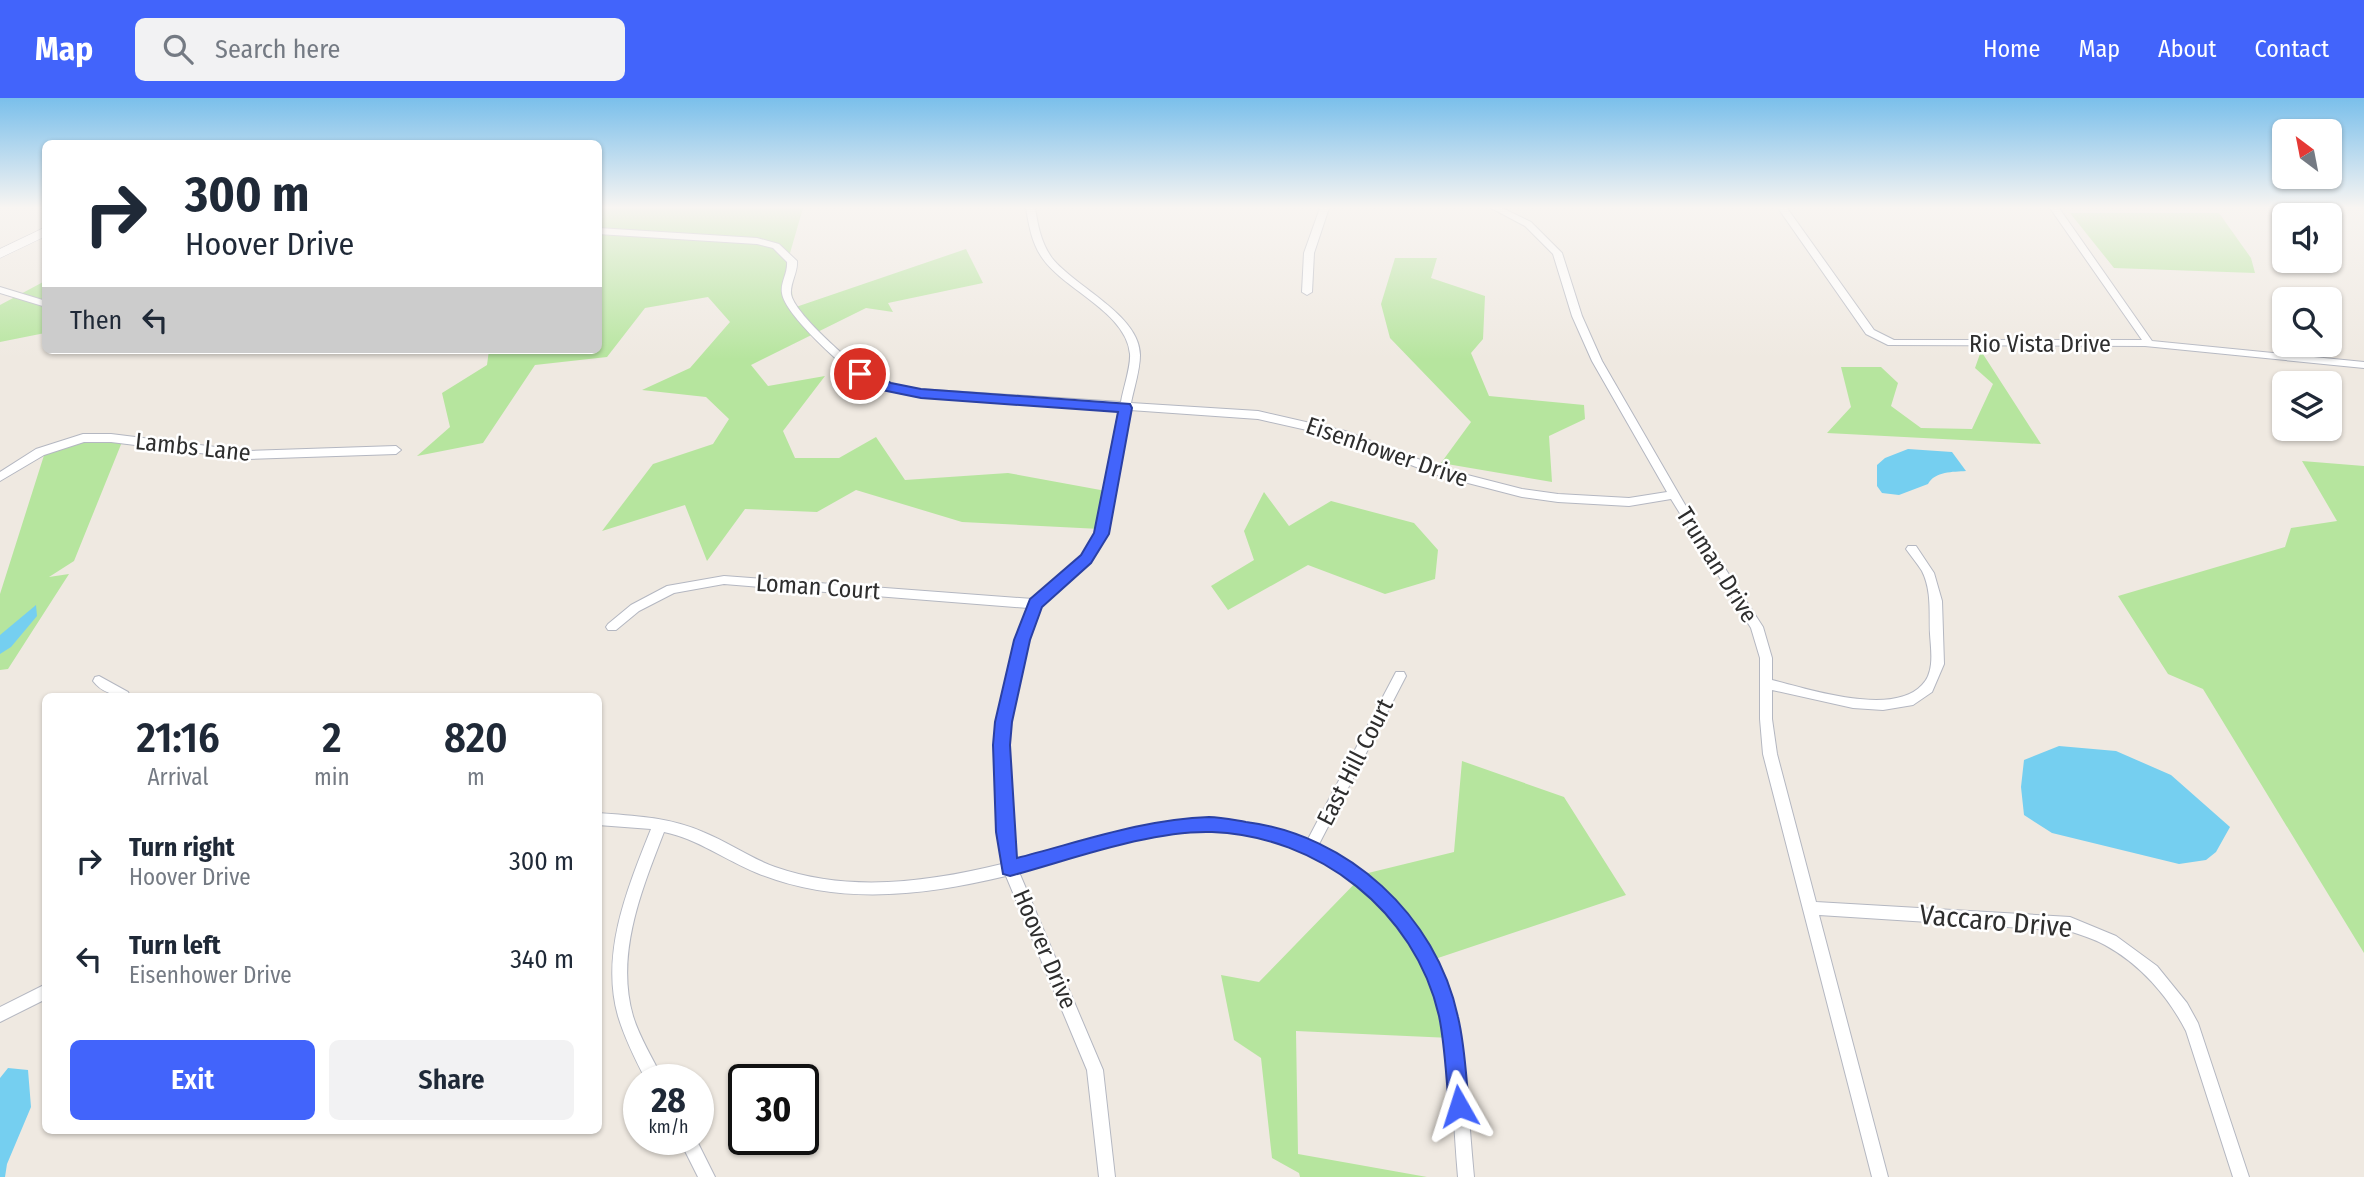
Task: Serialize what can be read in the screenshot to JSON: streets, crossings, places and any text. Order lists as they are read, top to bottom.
{
  "streets": {
    "street": [
      "Rio Vista Drive",
      "Lambs Lane",
      "Eisenhower Drive",
      "Truman Drive",
      "Loman Court",
      "East Hill Court",
      "Vaccaro Drive",
      "Hoover Drive"
    ]
  },
  "crossings": [
    ["Eisenhower Drive", "Truman Drive"],
    ["Eisenhower Drive", "Hoover Drive"],
    ["Truman Drive", "Vaccaro Drive"],
    ["Loman Court", "Hoover Drive"]
  ],
  "north": "top left",
  "page": {
    "header": "Map",
    "search": "Search here",
    "nav": [
      "Home",
      "Map",
      "About",
      "Contact"
    ],
    "turn": ["300 m", "Hoover Drive"],
    "then": "Then",
    "eta": [
      "21:16",
      "Arrival",
      "2",
      "min",
      "820",
      "m"
    ],
    "list": [
      {
        "name": "Turn right",
        "note": "Hoover Drive",
        "value": "300 m"
      },
      {
        "name": "Turn left",
        "note": "Eisenhower Drive",
        "value": "340 m"
      }
    ],
    "buttons": ["Exit", "Share"],
    "speed": "28 km/h",
    "limit": "30"
  }
}
